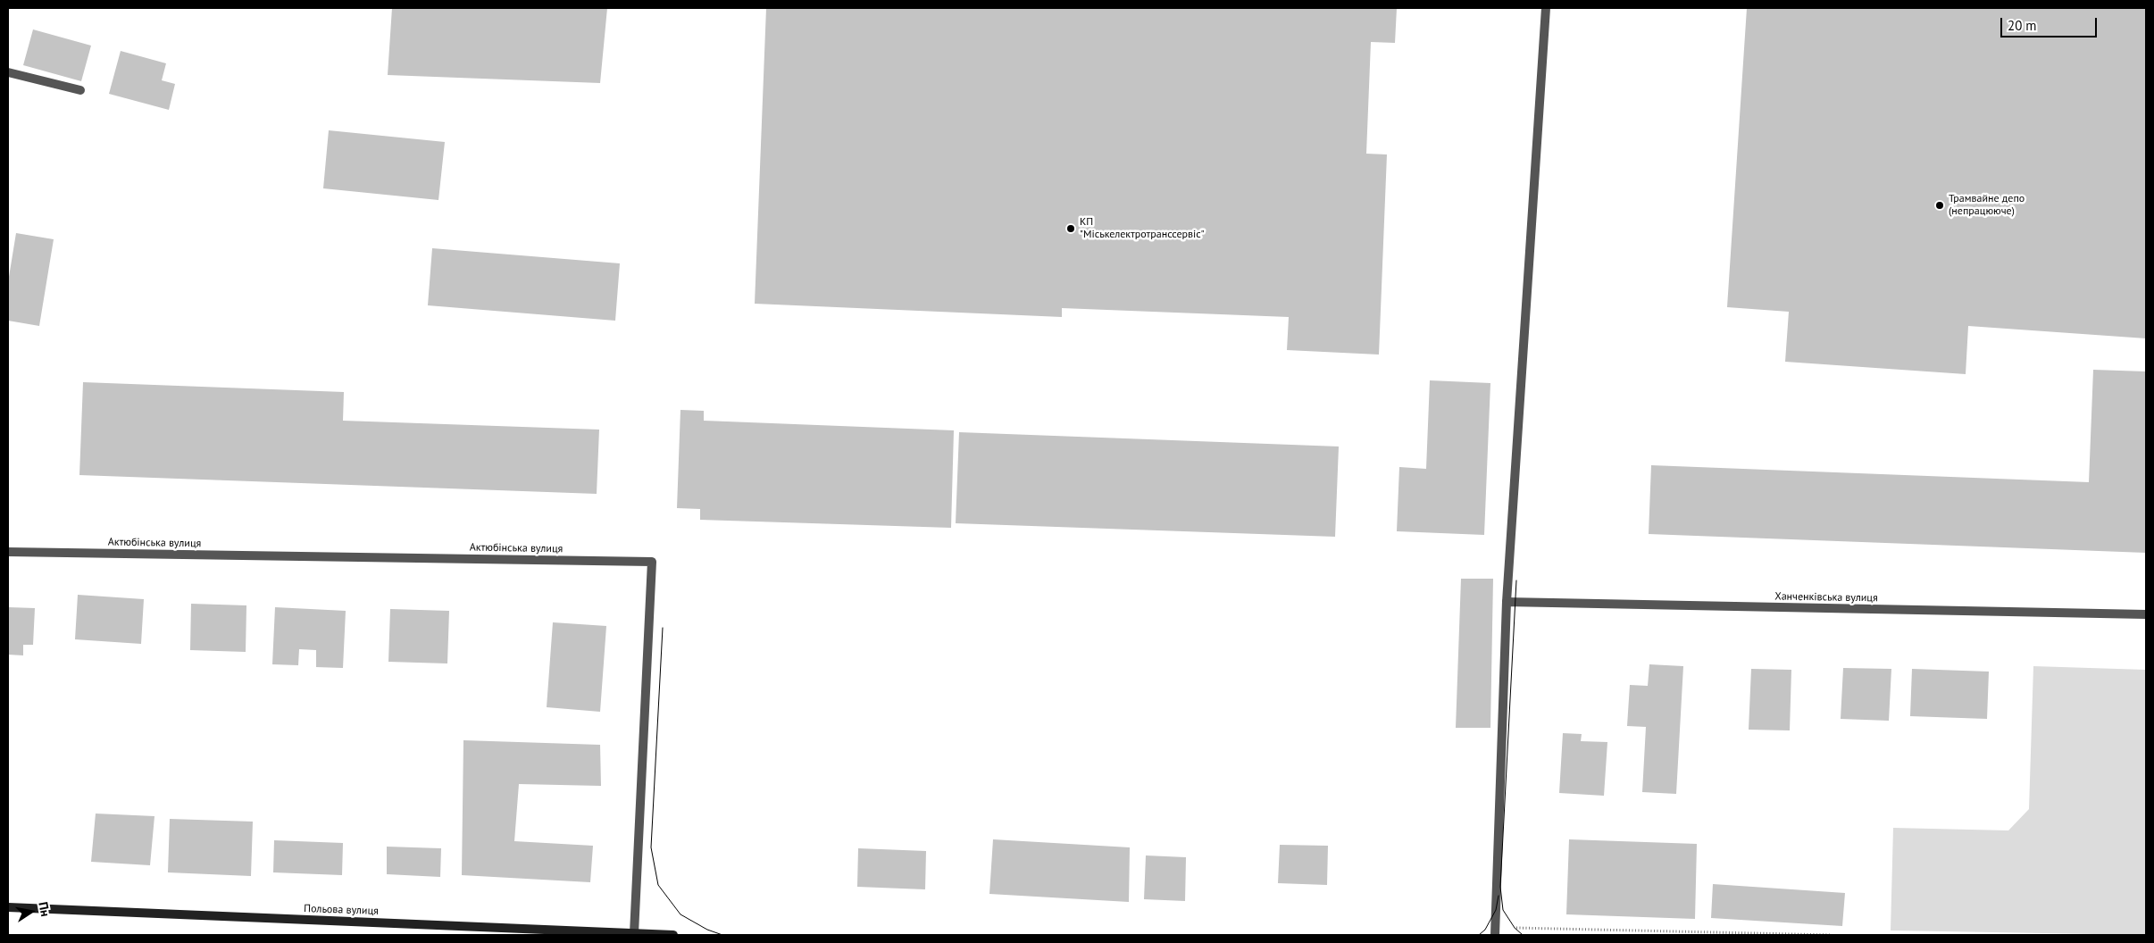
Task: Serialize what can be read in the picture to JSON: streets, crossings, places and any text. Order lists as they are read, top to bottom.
{
  "streets": {
    "main road": ["Польова вулиця"],
    "street": ["Актюбінська вулиця", "Ханченківська вулиця"]
  },
  "crossings": [
    ["Актюбінська вулиця", "Польова вулиця"]
  ],
  "places": ["Трамвайне депо (непрацююче)", "КП \"Міськелектротранссервіс\""],
  "scale_bar": "20 m",
  "north": "right"
}
